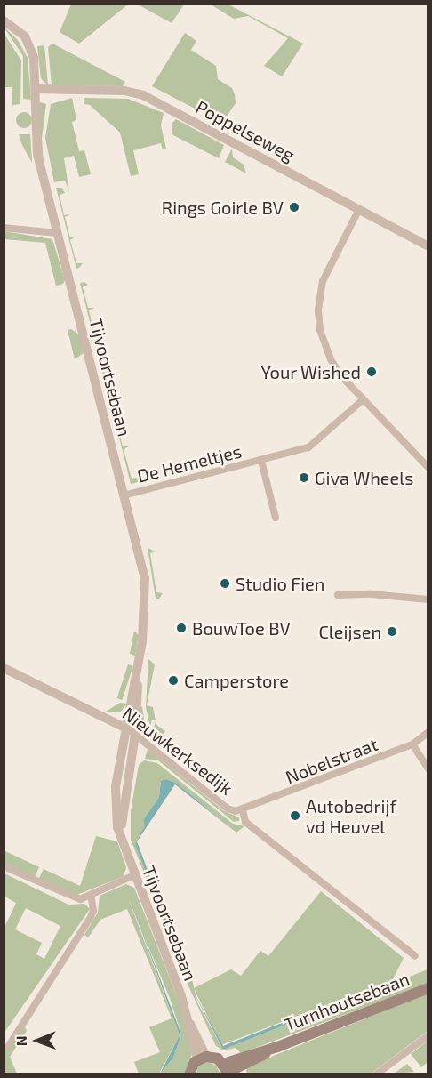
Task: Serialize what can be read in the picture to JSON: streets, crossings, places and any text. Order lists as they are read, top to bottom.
{
  "streets": {
    "main road": ["Turnhoutsebaan"],
    "street": [
      "Poppelseweg",
      "Tijvoortsebaan",
      "De Hemeltjes",
      "Nieuwkerksedijk",
      "Nobelstraat"
    ]
  },
  "crossings": [
    ["Poppelseweg", "Tijvoortsebaan"],
    ["Tijvoortsebaan", "De Hemeltjes"],
    ["Tijvoortsebaan", "Nieuwkerksedijk"],
    ["Nieuwkerksedijk", "Nobelstraat"]
  ],
  "places": [
    "Rings Goirle BV",
    "Your Wished",
    "Giva Wheels",
    "Studio Fien",
    "BouwToe BV",
    "Cleijsen",
    "Camperstore",
    "Autobedrijf vd Heuvel"
  ],
  "north": "left"
}
